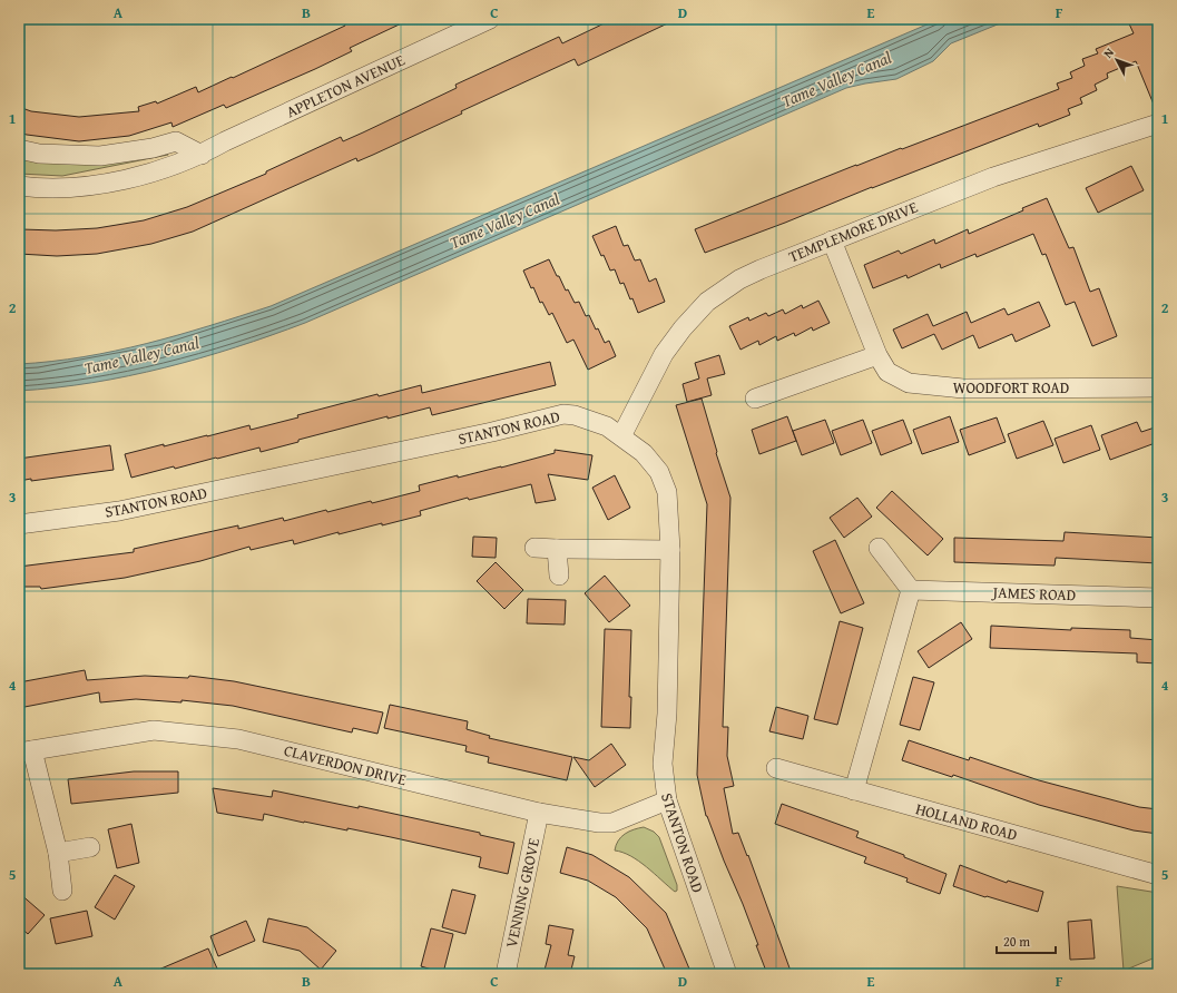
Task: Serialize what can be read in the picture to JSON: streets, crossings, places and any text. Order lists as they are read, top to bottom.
{
  "streets": {
    "street": [
      "APPLETON AVENUE",
      "TEMPLEMORE DRIVE",
      "WOODFORT ROAD",
      "STANTON ROAD",
      "JAMES ROAD",
      "CLAVERDON DRIVE",
      "HOLLAND ROAD",
      "VENNING GROVE"
    ]
  },
  "crossings": [
    ["TEMPLEMORE DRIVE", "WOODFORT ROAD"],
    ["TEMPLEMORE DRIVE", "STANTON ROAD"],
    ["STANTON ROAD", "CLAVERDON DRIVE"],
    ["CLAVERDON DRIVE", "VENNING GROVE"]
  ],
  "water": ["Tame Valley Canal"],
  "scale_bar": "20 m",
  "north": "top left",
  "grid": {
    "columns": [
      "A",
      "B",
      "C",
      "D",
      "E",
      "F"
    ],
    "rows": [
      "1",
      "2",
      "3",
      "4",
      "5"
    ]
  }
}
